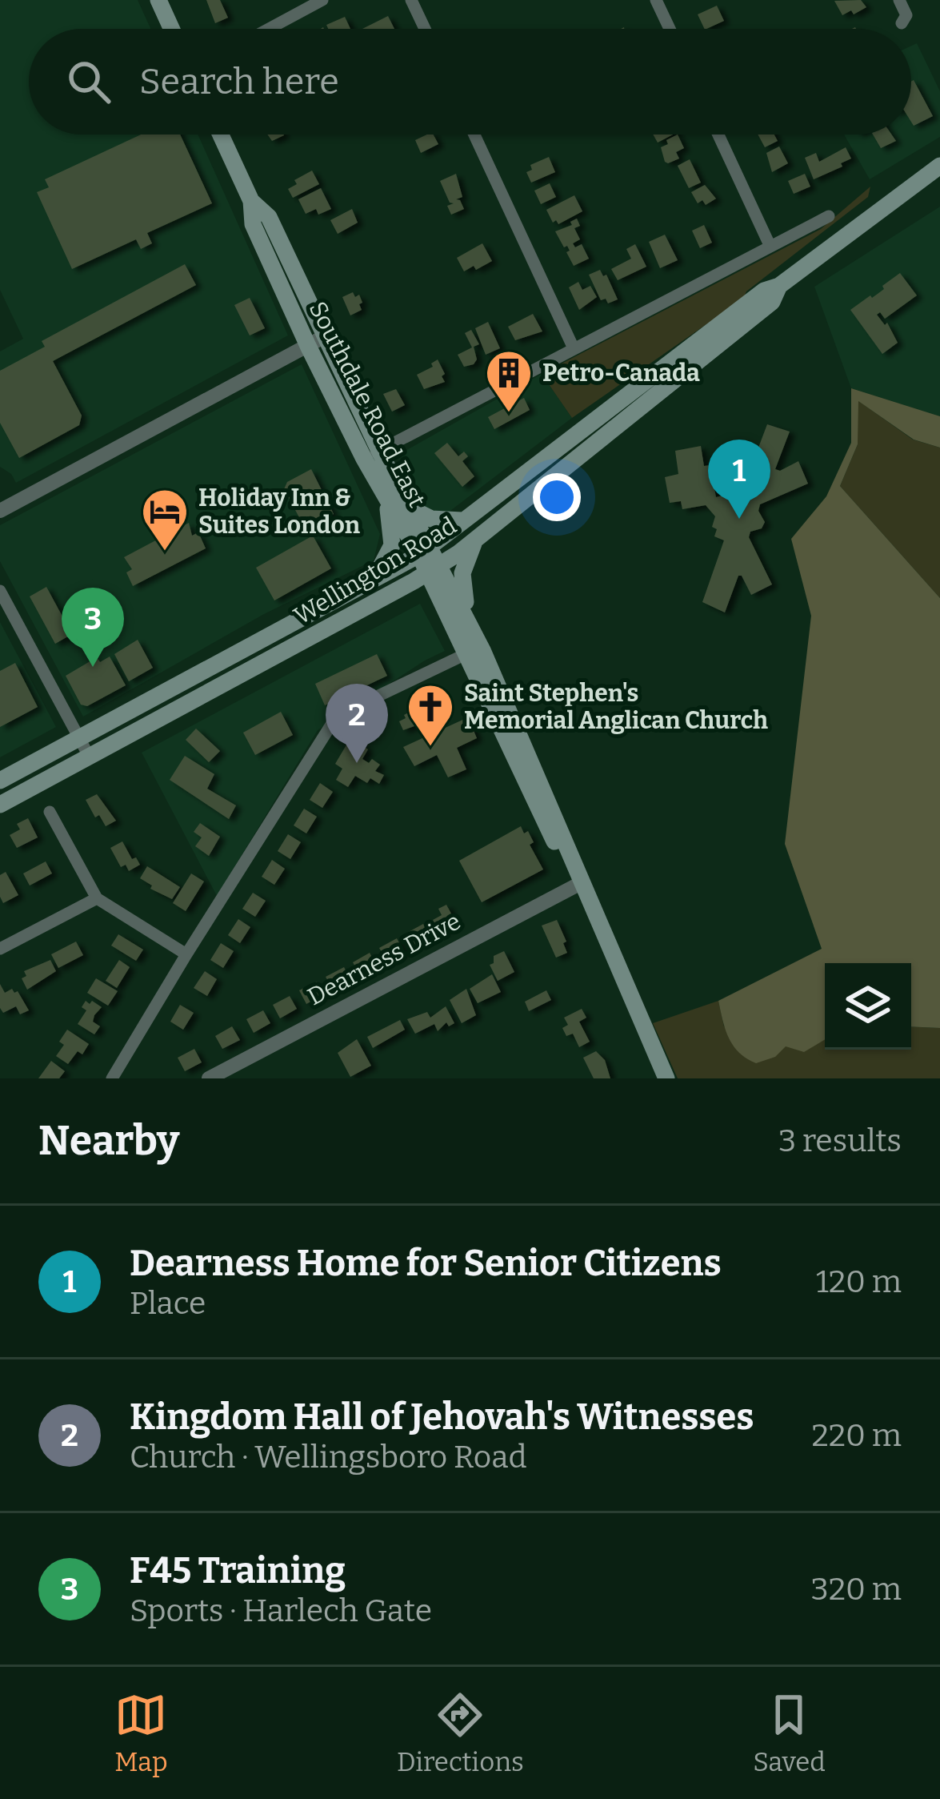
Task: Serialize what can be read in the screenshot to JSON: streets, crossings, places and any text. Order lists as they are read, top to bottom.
{
  "streets": {
    "main road": ["Southdale Road East", "Wellington Road"],
    "street": ["Dearness Drive"]
  },
  "crossings": [
    ["Southdale Road East", "Wellington Road"],
    ["Southdale Road East", "Dearness Drive"]
  ],
  "places": {
    "building": ["Petro-Canada"],
    "hotel": ["Holiday Inn & Suites London"],
    "church": ["Saint Stephen's Memorial Anglican Church"]
  },
  "page": {
    "search": "Search here",
    "pins": ["1", "3", "2"],
    "heading": ["Nearby", "3 results"],
    "list": [
      {
        "mark": "1",
        "name": "Dearness Home for Senior Citizens",
        "note": "Place",
        "value": "120 m"
      },
      {
        "mark": "2",
        "name": "Kingdom Hall of Jehovah's Witnesses",
        "note": "Church · Wellingsboro Road",
        "value": "220 m"
      },
      {
        "mark": "3",
        "name": "F45 Training",
        "note": "Sports · Harlech Gate",
        "value": "320 m"
      }
    ],
    "nav": ["Map", "Directions", "Saved"]
  }
}
